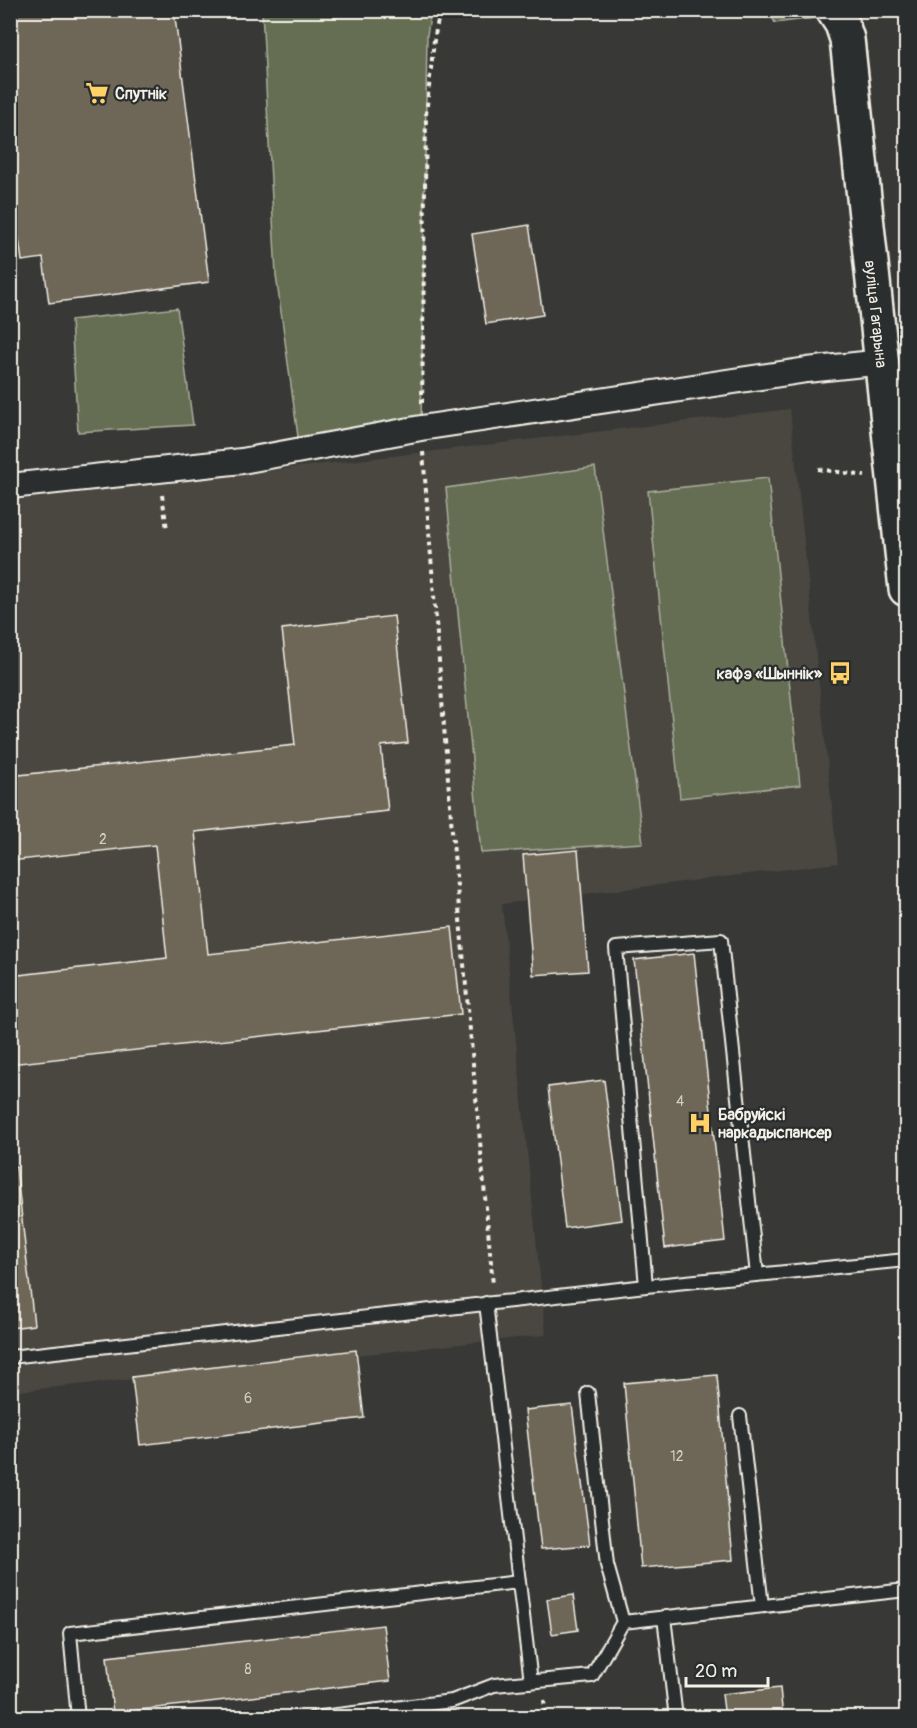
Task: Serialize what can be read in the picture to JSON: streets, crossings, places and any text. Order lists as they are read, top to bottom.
{
  "streets": {
    "main road": ["вуліца Гагарына"]
  },
  "places": {
    "supermarket": ["Спутнік"],
    "bus stop": ["кафэ «Шыннік»"],
    "hospital": ["Бабруйскі наркадыспансер"]
  },
  "house_numbers": [
    "2",
    "4",
    "6",
    "12",
    "8"
  ],
  "scale_bar": "20 m"
}
